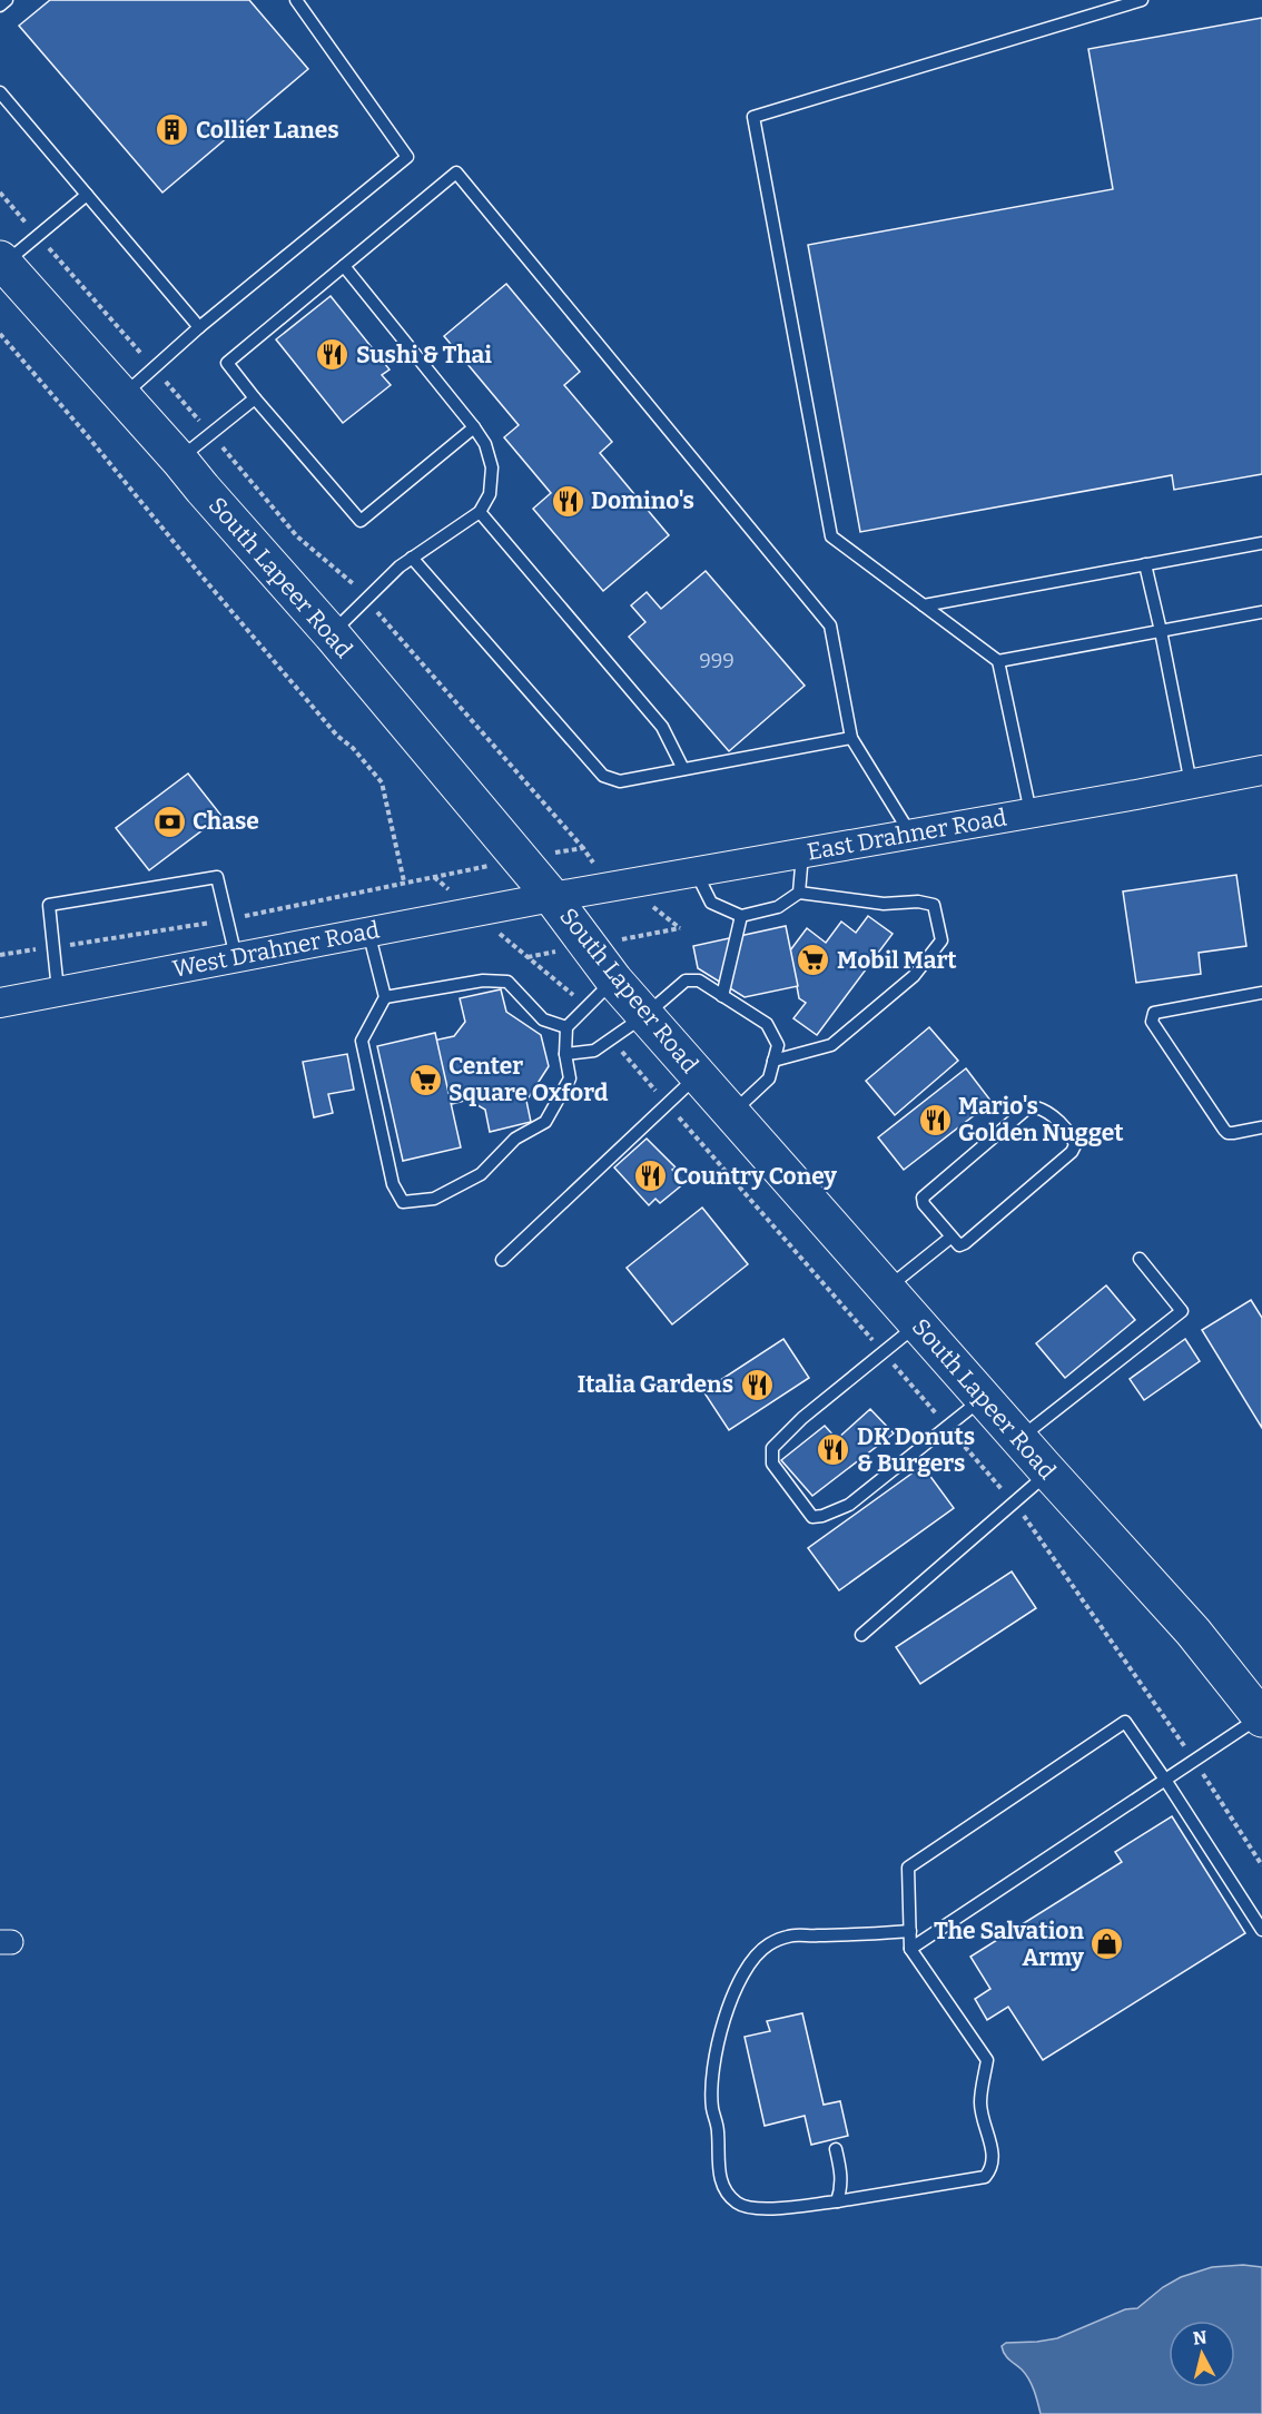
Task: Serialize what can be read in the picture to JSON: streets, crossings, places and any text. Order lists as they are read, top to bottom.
{
  "streets": {
    "main road": ["South Lapeer Road"],
    "street": ["East Drahner Road", "West Drahner Road"]
  },
  "crossings": [
    ["South Lapeer Road", "East Drahner Road"],
    ["South Lapeer Road", "West Drahner Road"],
    ["East Drahner Road", "West Drahner Road"]
  ],
  "places": {
    "building": ["Collier Lanes"],
    "restaurant": [
      "Sushi & Thai",
      "Domino's",
      "Mario's Golden Nugget",
      "Country Coney",
      "Italia Gardens",
      "DK Donuts & Burgers"
    ],
    "bank": ["Chase"],
    "supermarket": ["Mobil Mart", "Center Square Oxford"],
    "shop": ["The Salvation Army"]
  },
  "house_numbers": ["999"],
  "north": "top"
}
